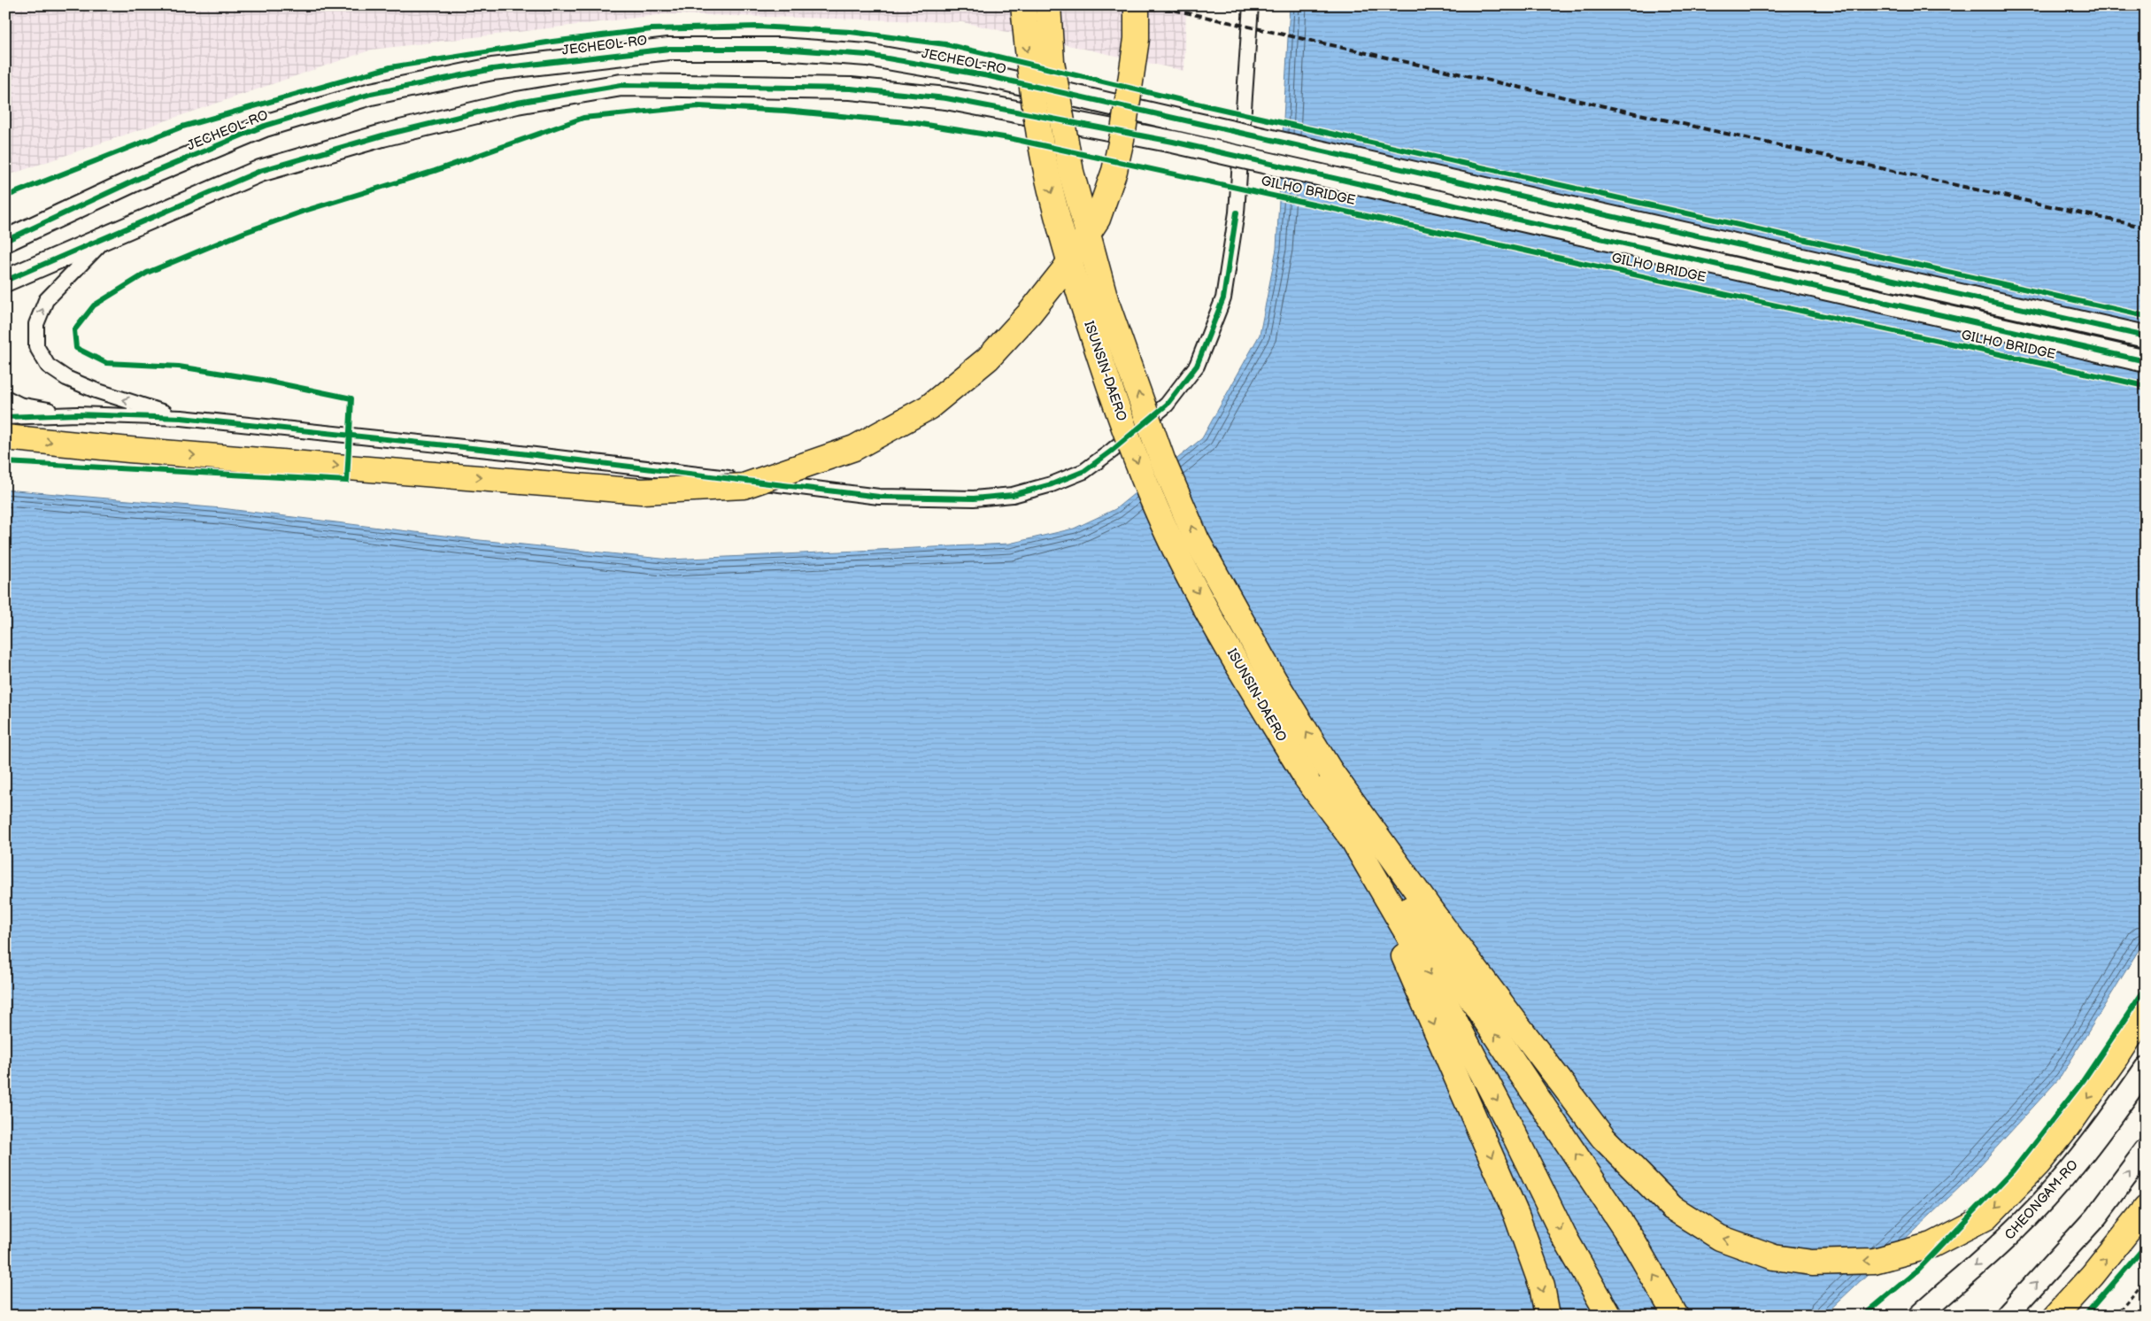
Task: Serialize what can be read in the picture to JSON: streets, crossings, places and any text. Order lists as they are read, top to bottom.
{
  "streets": {
    "highway": ["ISUNSIN-DAERO"],
    "main road": ["JECHEOL-RO", "GILHO BRIDGE", "CHEONGAM-RO"]
  }
}
